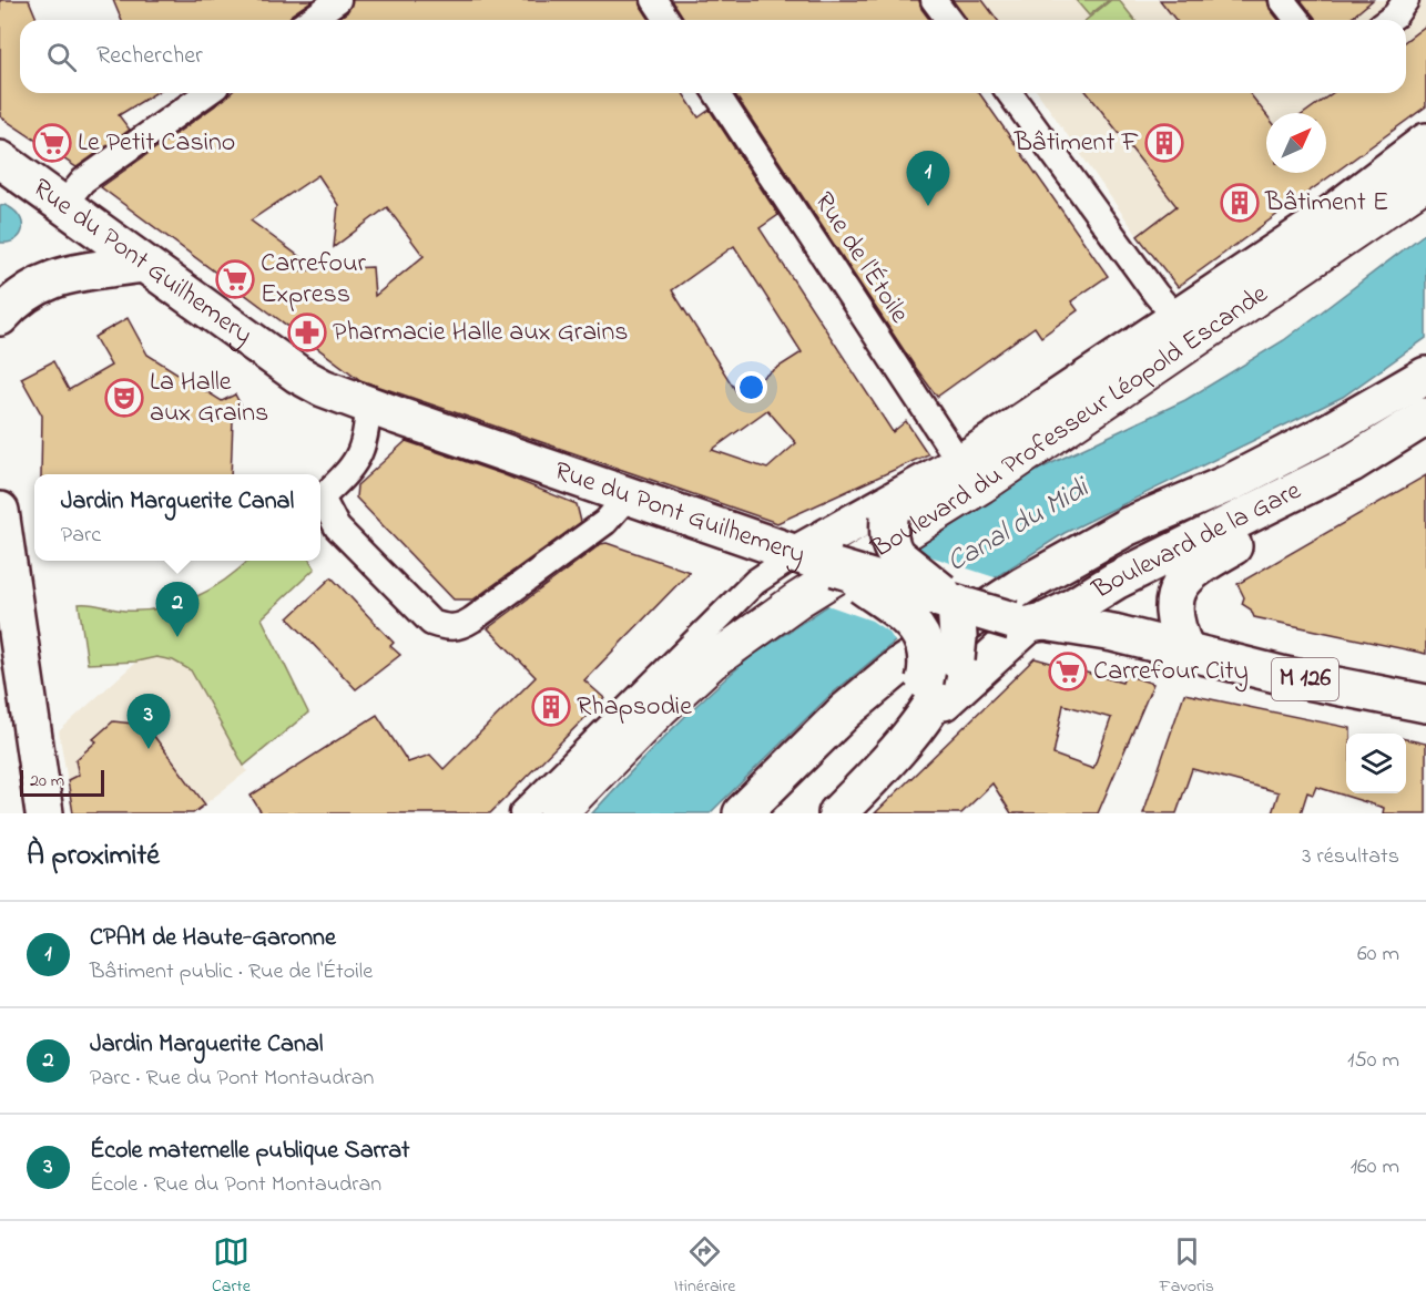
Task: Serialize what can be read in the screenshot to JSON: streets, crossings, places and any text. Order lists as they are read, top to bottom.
{
  "streets": {
    "main road": [
      "Rue du Pont Guilhemery",
      "Boulevard du Professeur Léopold Escande",
      "Boulevard de la Gare",
      "M 126"
    ],
    "street": ["Rue de l'Étoile"]
  },
  "crossings": [
    ["Rue de l'Étoile", "Boulevard du Professeur Léopold Escande"],
    ["Rue du Pont Guilhemery", "Boulevard du Professeur Léopold Escande"],
    ["Rue du Pont Guilhemery", "Boulevard de la Gare"]
  ],
  "water": ["Canal du Midi"],
  "places": {
    "supermarket": ["Le Petit Casino", "Carrefour Express", "Carrefour City"],
    "building": ["Bâtiment F", "Bâtiment E", "Rhapsodie"],
    "pharmacy": ["Pharmacie Halle aux Grains"],
    "theatre": ["La Halle aux Grains"]
  },
  "scale_bar": "20 m",
  "north": "top right",
  "page": {
    "search": "Rechercher",
    "pins": ["1", "2", "3"],
    "popup": ["Jardin Marguerite Canal", "Parc"],
    "scale": "20 m",
    "heading": ["À proximité", "3 résultats"],
    "list": [
      {
        "mark": "1",
        "name": "CPAM de Haute-Garonne",
        "note": "Bâtiment public · Rue de l'Étoile",
        "value": "60 m"
      },
      {
        "mark": "2",
        "name": "Jardin Marguerite Canal",
        "note": "Parc · Rue du Pont Montaudran",
        "value": "150 m"
      },
      {
        "mark": "3",
        "name": "École maternelle publique Sarrat",
        "note": "École · Rue du Pont Montaudran",
        "value": "160 m"
      }
    ],
    "nav": ["Carte", "Itinéraire", "Favoris"]
  }
}
